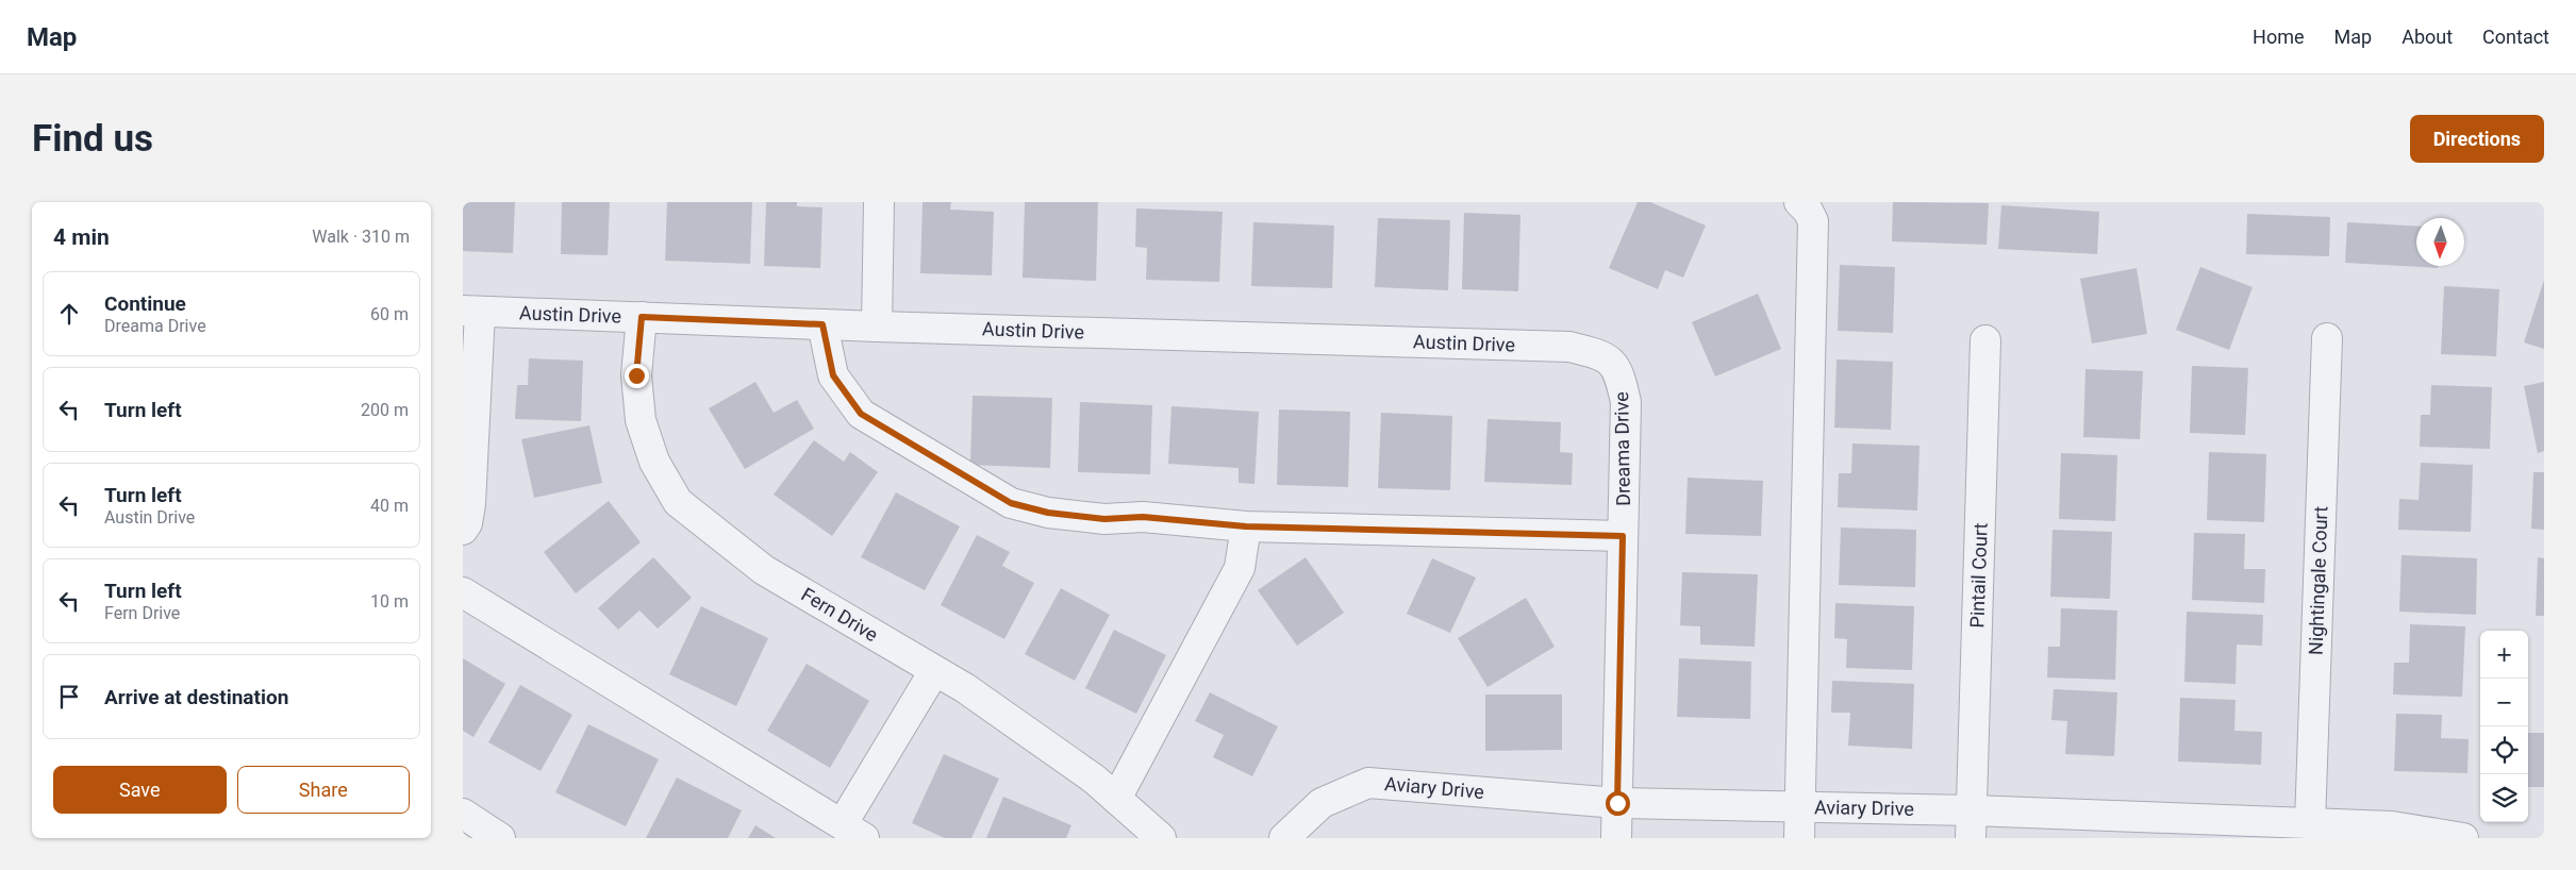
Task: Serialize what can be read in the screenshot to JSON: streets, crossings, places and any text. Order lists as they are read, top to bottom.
{
  "streets": {
    "street": [
      "Austin Drive",
      "Dreama Drive",
      "Pintail Court",
      "Nightingale Court",
      "Fern Drive",
      "Aviary Drive"
    ]
  },
  "crossings": [
    ["Austin Drive", "Dreama Drive"],
    ["Austin Drive", "Fern Drive"],
    ["Dreama Drive", "Aviary Drive"],
    ["Pintail Court", "Aviary Drive"],
    ["Nightingale Court", "Aviary Drive"]
  ],
  "north": "bottom",
  "page": {
    "header": "Map",
    "nav": [
      "Home",
      "Map",
      "About",
      "Contact"
    ],
    "buttons": [
      "Directions",
      ["Save", "Share"]
    ],
    "title": "Find us",
    "heading": ["4 min", "Walk · 310 m"],
    "list": [
      ["Continue", "Dreama Drive", "60 m"],
      ["Turn left", "200 m"],
      ["Turn left", "Austin Drive", "40 m"],
      ["Turn left", "Fern Drive", "10 m"],
      "Arrive at destination"
    ],
    "map_buttons": ["+", "−"]
  }
}
